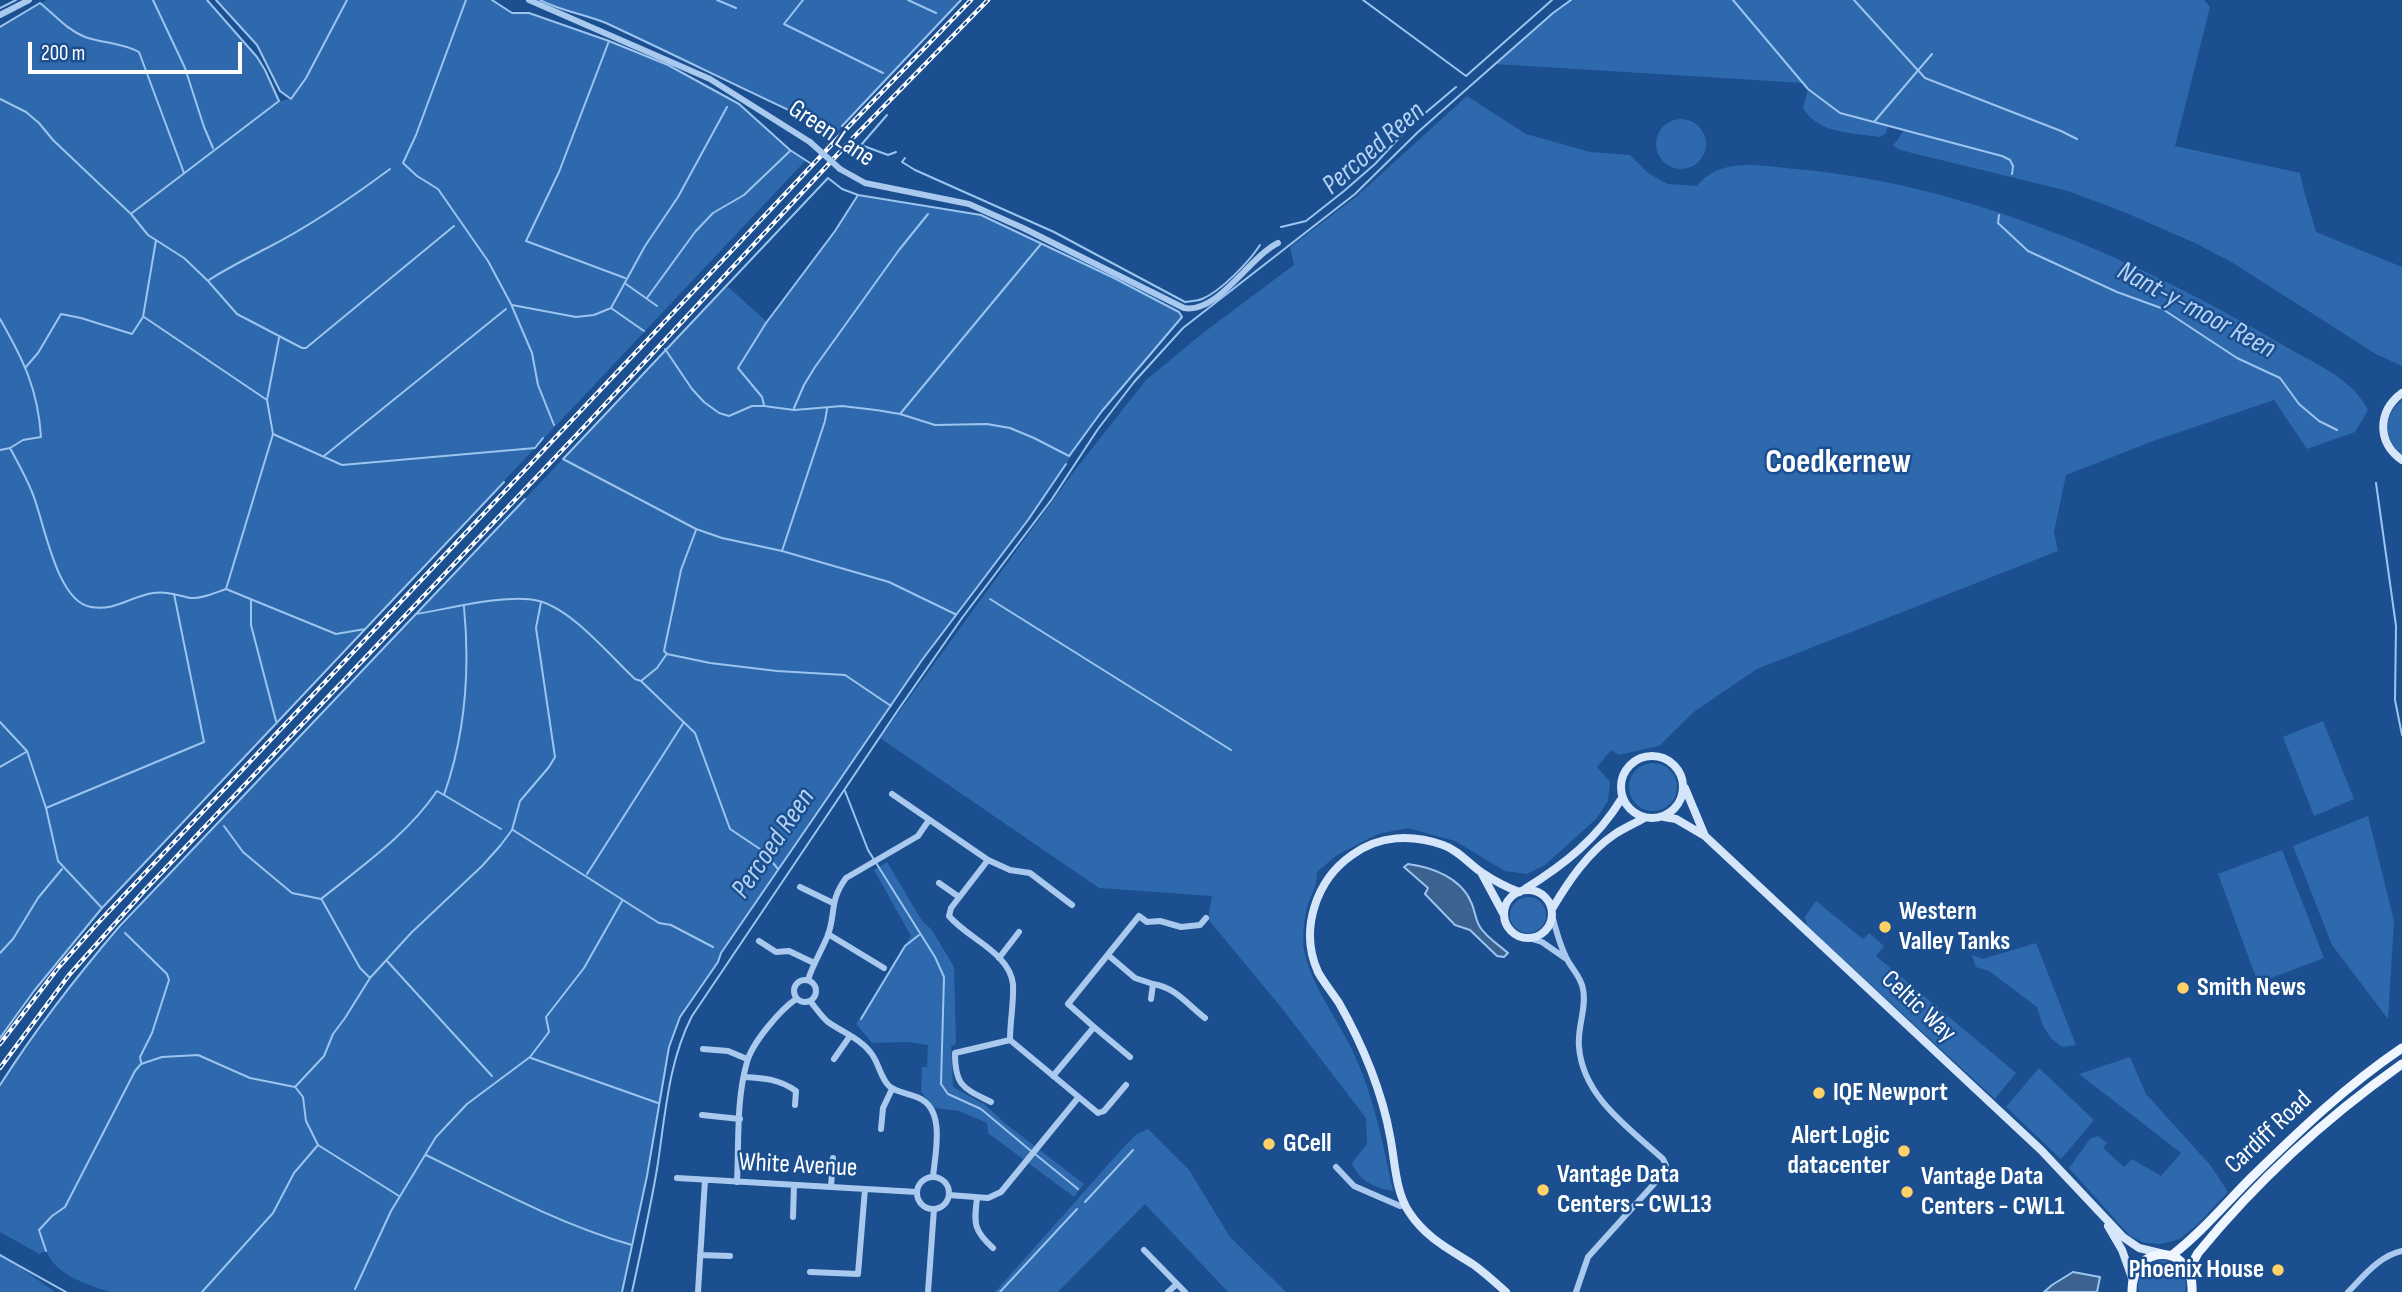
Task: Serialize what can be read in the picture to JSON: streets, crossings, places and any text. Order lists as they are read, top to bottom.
{
  "streets": {
    "main road": ["Cardiff Road"],
    "street": ["Green Lane", "Celtic Way", "White Avenue"]
  },
  "crossings": [
    ["Celtic Way", "Cardiff Road"]
  ],
  "districts": ["Coedkernew"],
  "water": ["Percoed Reen", "Nant-y-moor Reen"],
  "places": [
    "Western Valley Tanks",
    "Smith News",
    "IQE Newport",
    "GCell",
    "Alert Logic datacenter",
    "Vantage Data Centers - CWL13",
    "Vantage Data Centers - CWL1",
    "Phoenix House"
  ],
  "scale_bar": "200 m"
}
